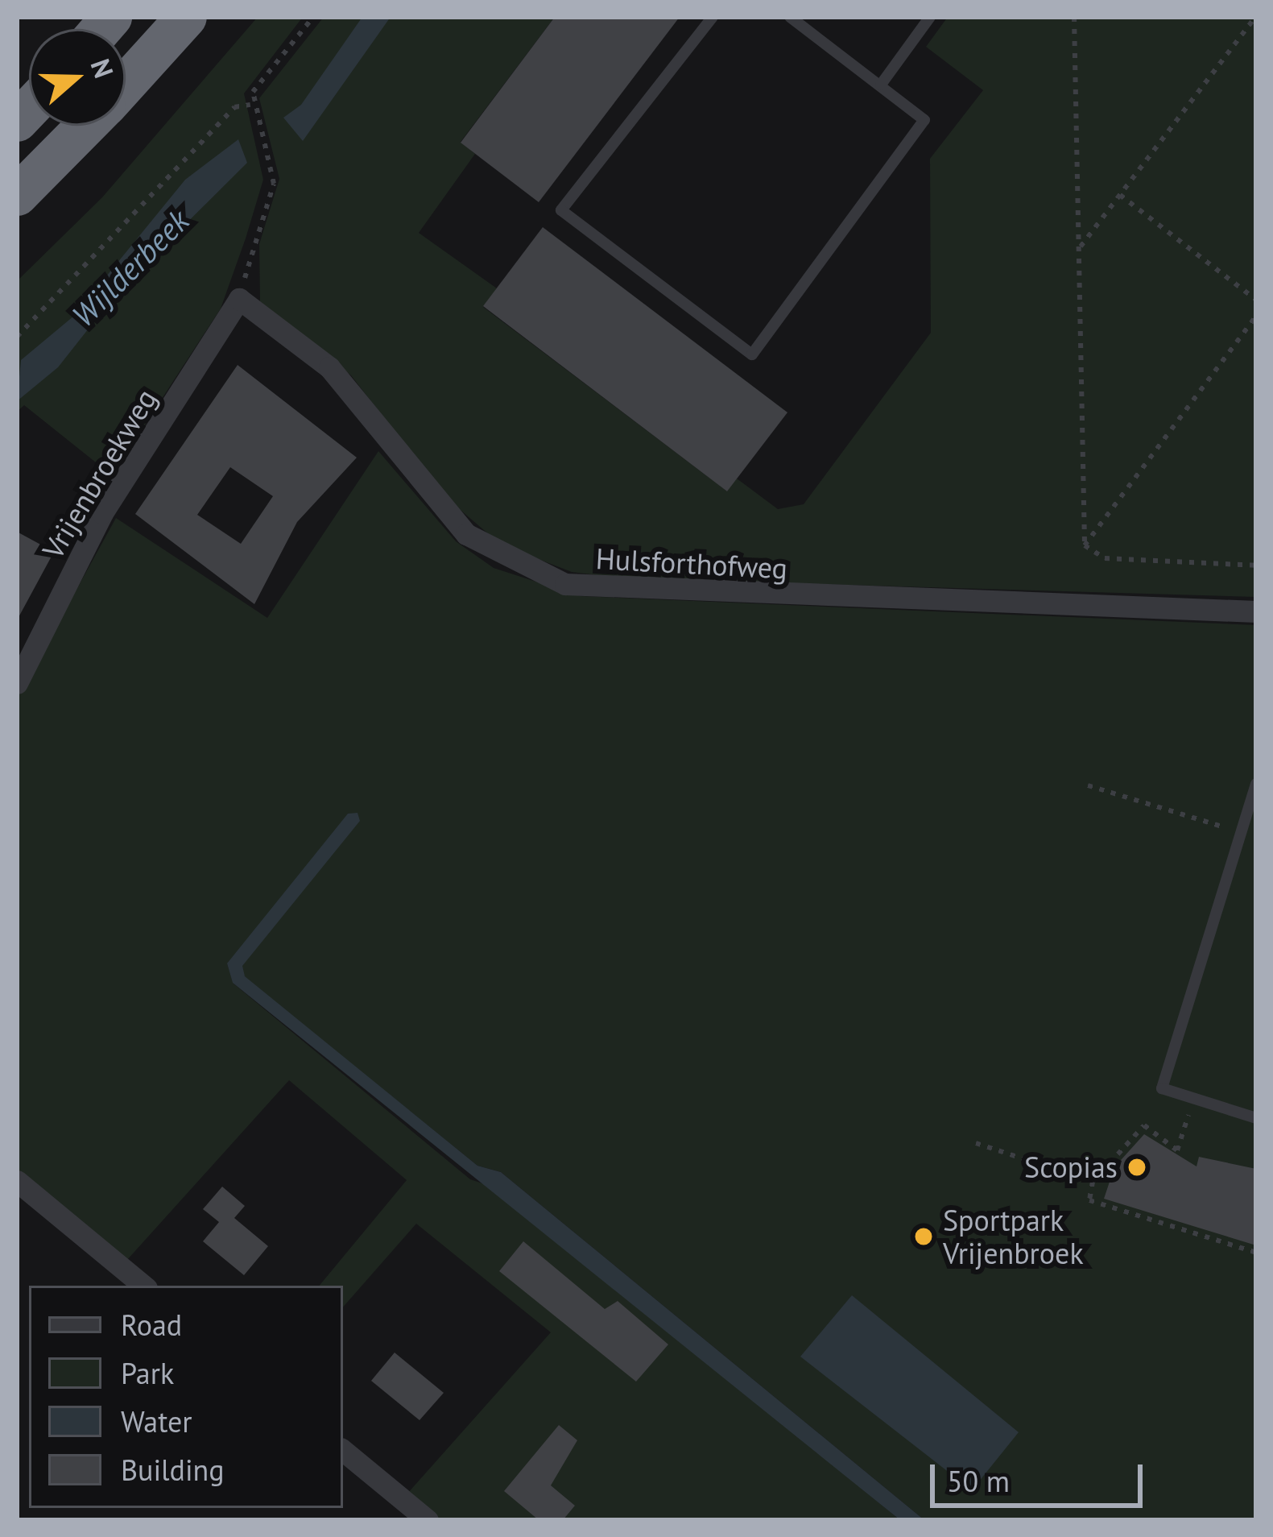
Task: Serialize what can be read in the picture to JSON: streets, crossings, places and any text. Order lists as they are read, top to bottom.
{
  "streets": {
    "street": ["Vrijenbroekweg", "Hulsforthofweg"]
  },
  "crossings": [
    ["Vrijenbroekweg", "Hulsforthofweg"]
  ],
  "water": ["Wijlderbeek"],
  "places": ["Scopias", "Sportpark Vrijenbroek"],
  "legend": [
    "Road",
    "Park",
    "Water",
    "Building"
  ],
  "scale_bar": "50 m",
  "north": "right"
}
